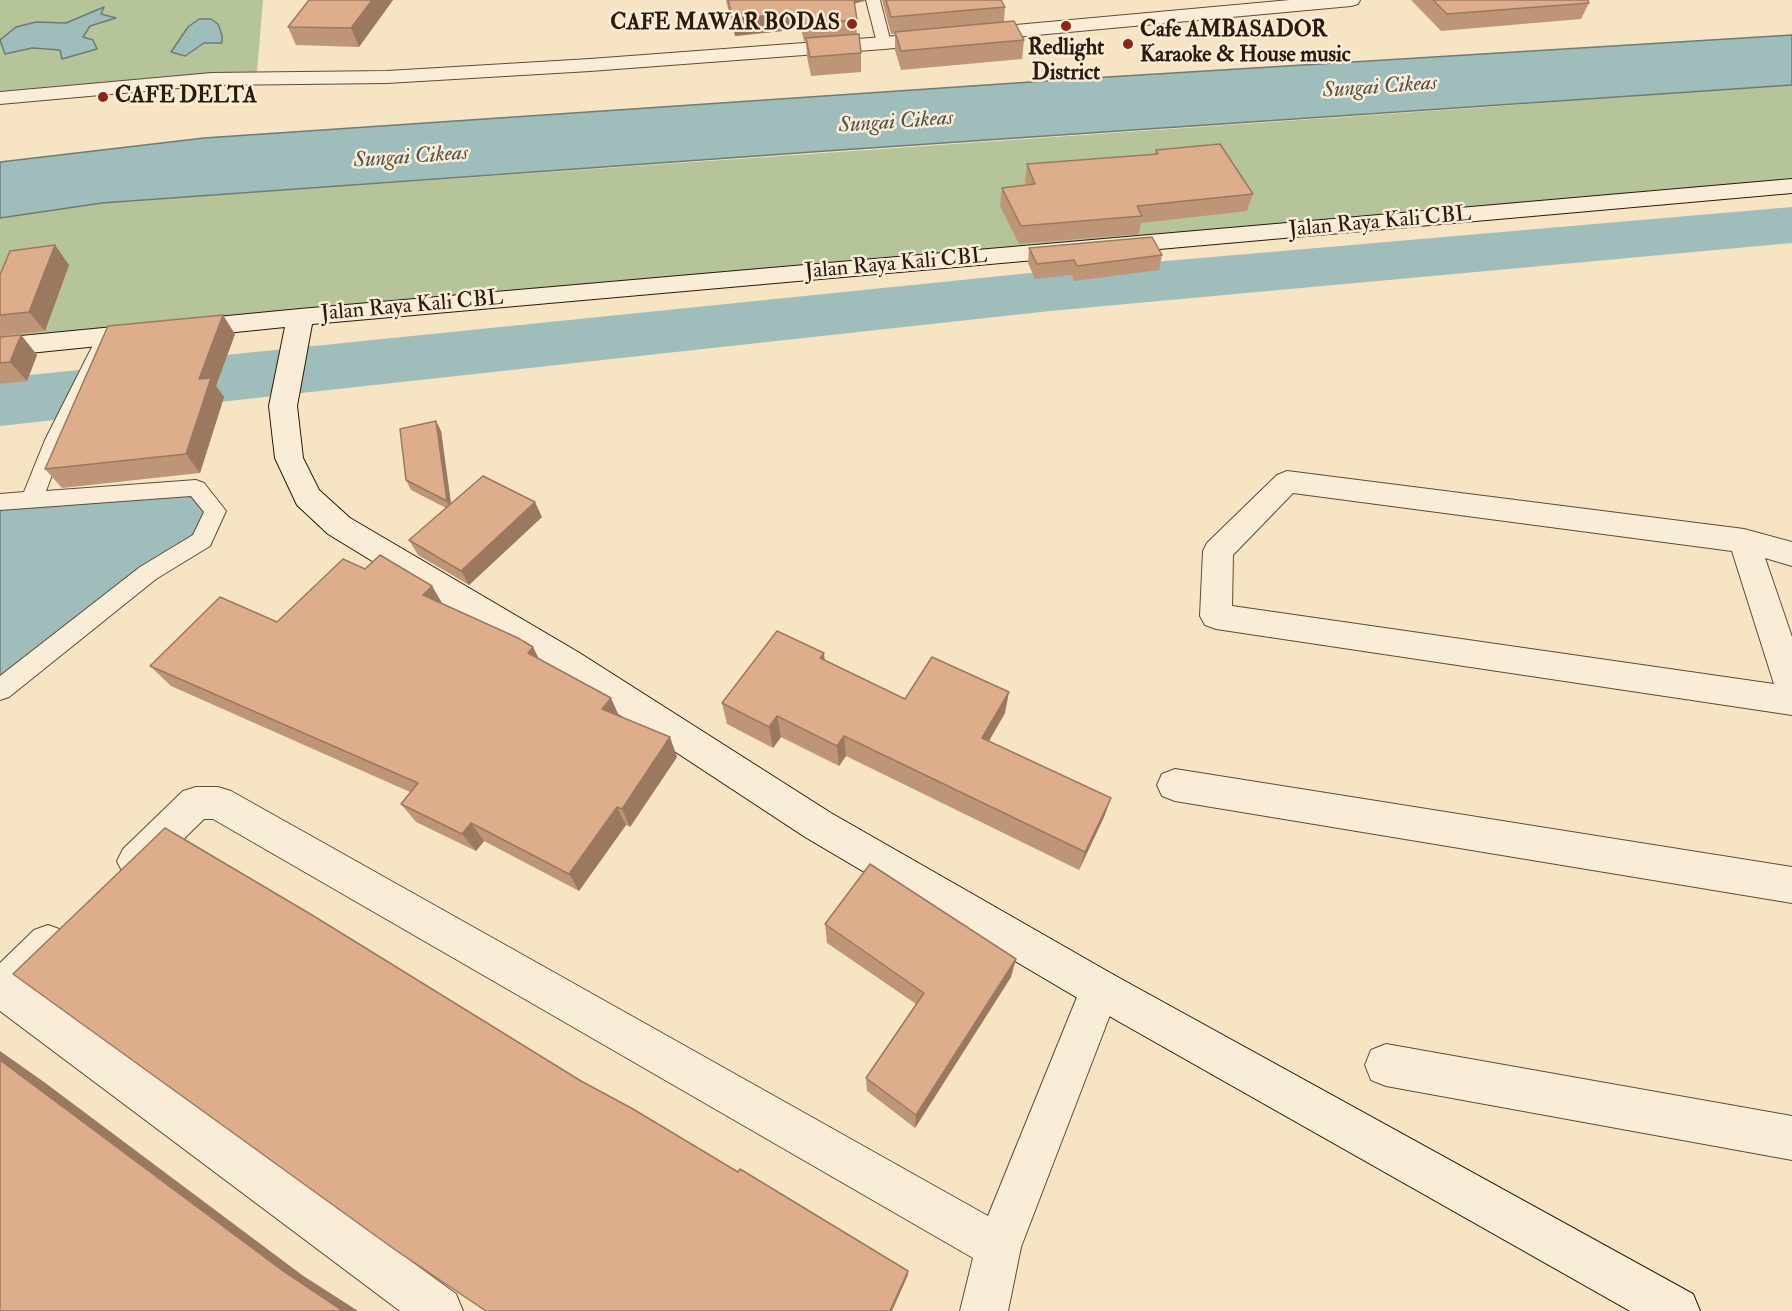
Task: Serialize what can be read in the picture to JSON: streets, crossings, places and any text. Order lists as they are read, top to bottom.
{
  "streets": {
    "street": ["Jalan Raya Kali CBL"]
  },
  "water": ["Sungai Cikeas"],
  "places": [
    "CAFE MAWAR BODAS",
    "Redlight District",
    "Cafe AMBASADOR Karaoke & House music",
    "CAFE DELTA"
  ]
}
